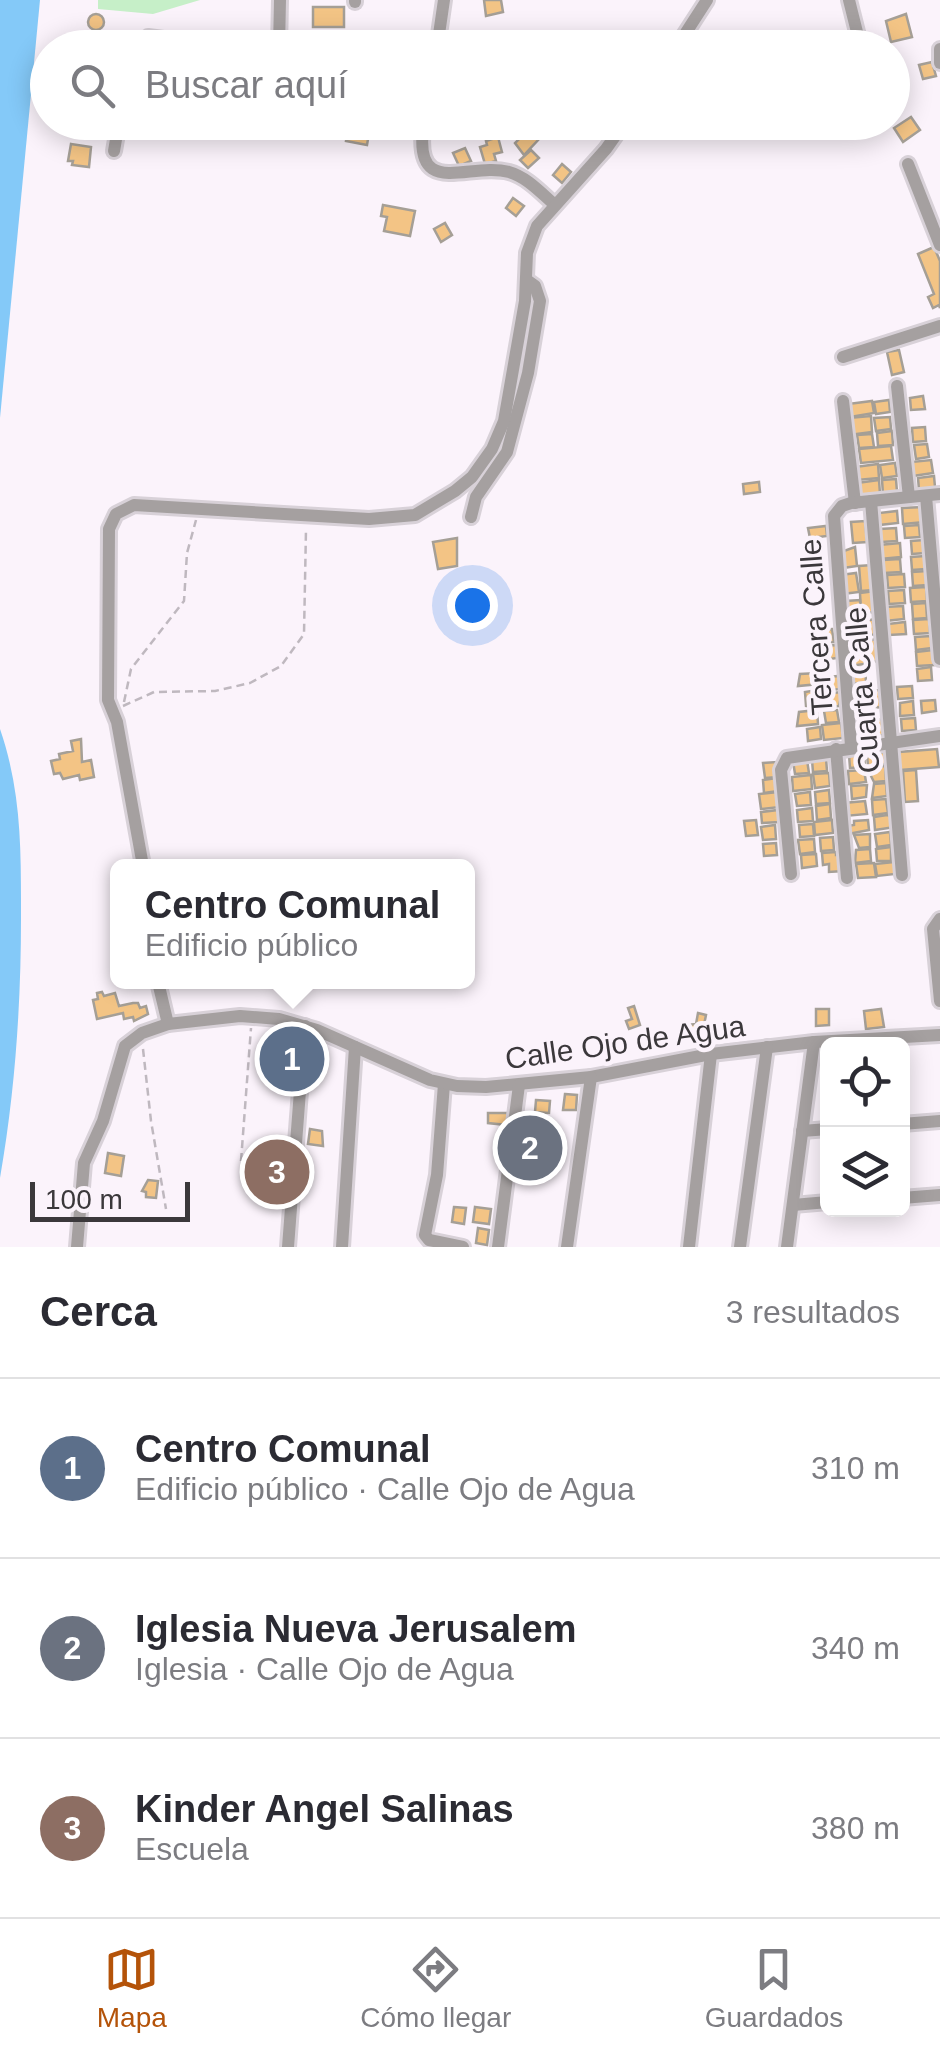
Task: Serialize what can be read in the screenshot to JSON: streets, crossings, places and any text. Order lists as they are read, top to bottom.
{
  "streets": {
    "street": ["Tercera Calle", "Cuarta Calle", "Calle Ojo de Agua"]
  },
  "scale_bar": "100 m",
  "page": {
    "search": "Buscar aquí",
    "popup": ["Centro Comunal", "Edificio público"],
    "pins": ["1", "2", "3"],
    "scale": "100 m",
    "heading": ["Cerca", "3 resultados"],
    "list": [
      {
        "mark": "1",
        "name": "Centro Comunal",
        "note": "Edificio público · Calle Ojo de Agua",
        "value": "310 m"
      },
      {
        "mark": "2",
        "name": "Iglesia Nueva Jerusalem",
        "note": "Iglesia · Calle Ojo de Agua",
        "value": "340 m"
      },
      {
        "mark": "3",
        "name": "Kinder Angel Salinas",
        "note": "Escuela",
        "value": "380 m"
      }
    ],
    "nav": ["Mapa", "Cómo llegar", "Guardados"]
  }
}
